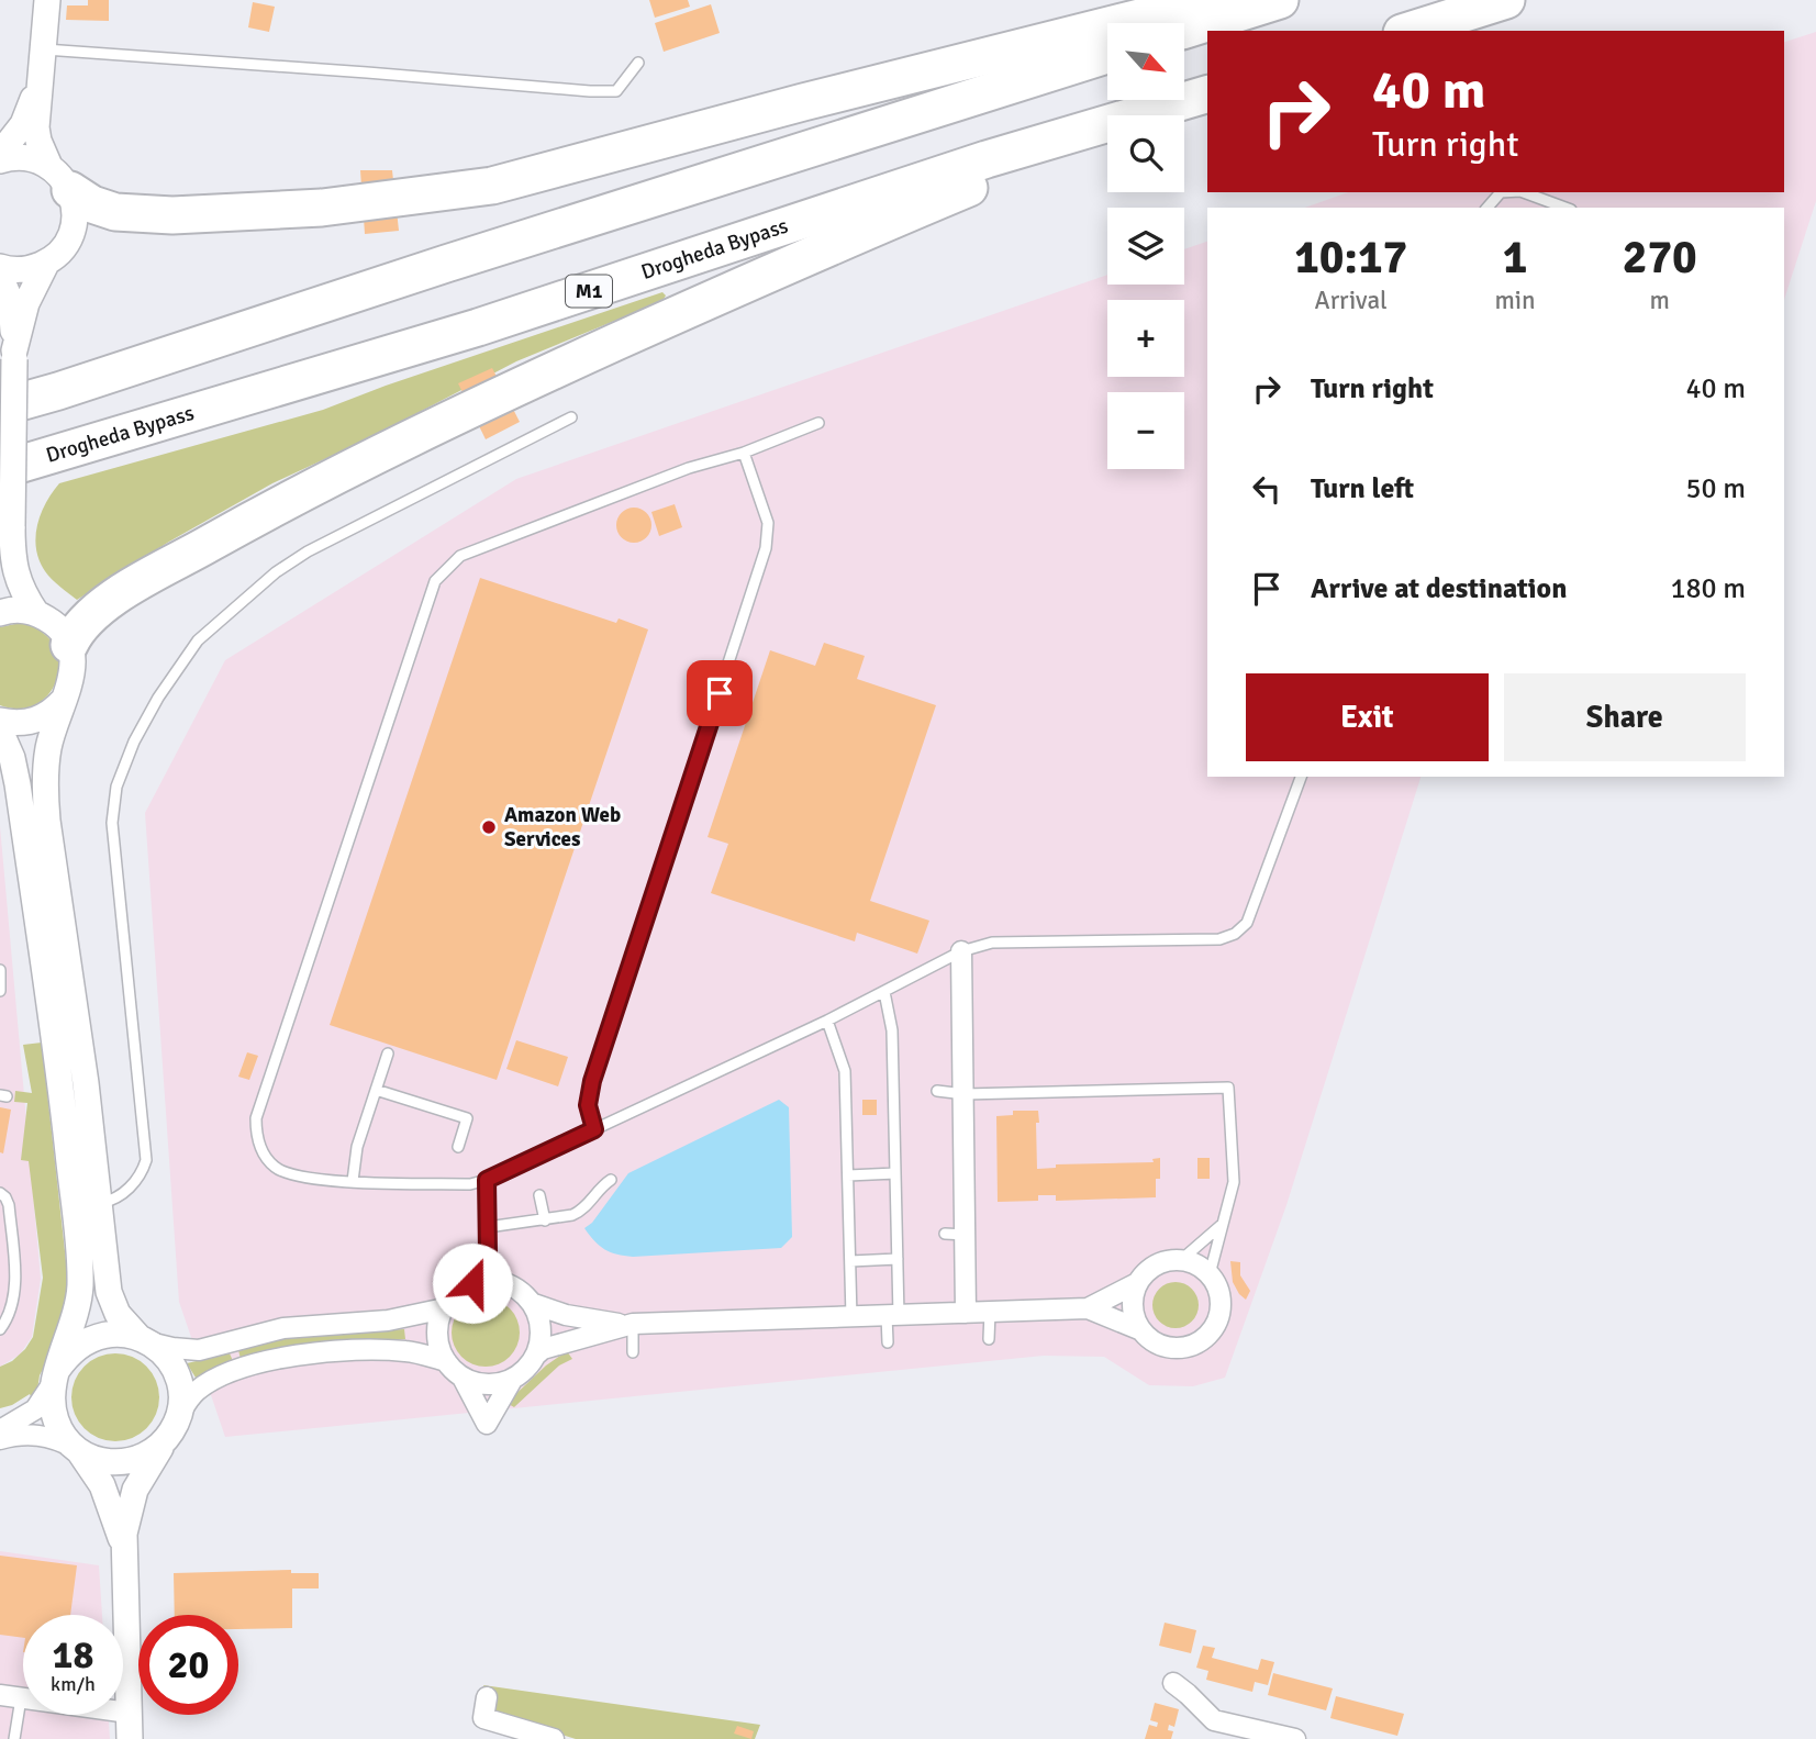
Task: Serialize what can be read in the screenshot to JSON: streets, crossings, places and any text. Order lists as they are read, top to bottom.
{
  "streets": {
    "highway": ["Drogheda Bypass", "M1"]
  },
  "places": ["Amazon Web Services"],
  "north": "bottom right",
  "page": {
    "map_buttons": ["+", "−"],
    "turn": ["40 m", "Turn right"],
    "eta": [
      "10:17",
      "Arrival",
      "1",
      "min",
      "270",
      "m"
    ],
    "list": [
      {
        "name": "Turn right",
        "value": "40 m"
      },
      {
        "name": "Turn left",
        "value": "50 m"
      },
      {
        "name": "Arrive at destination",
        "value": "180 m"
      }
    ],
    "buttons": ["Exit", "Share"],
    "speed": "18 km/h",
    "limit": "20"
  }
}
